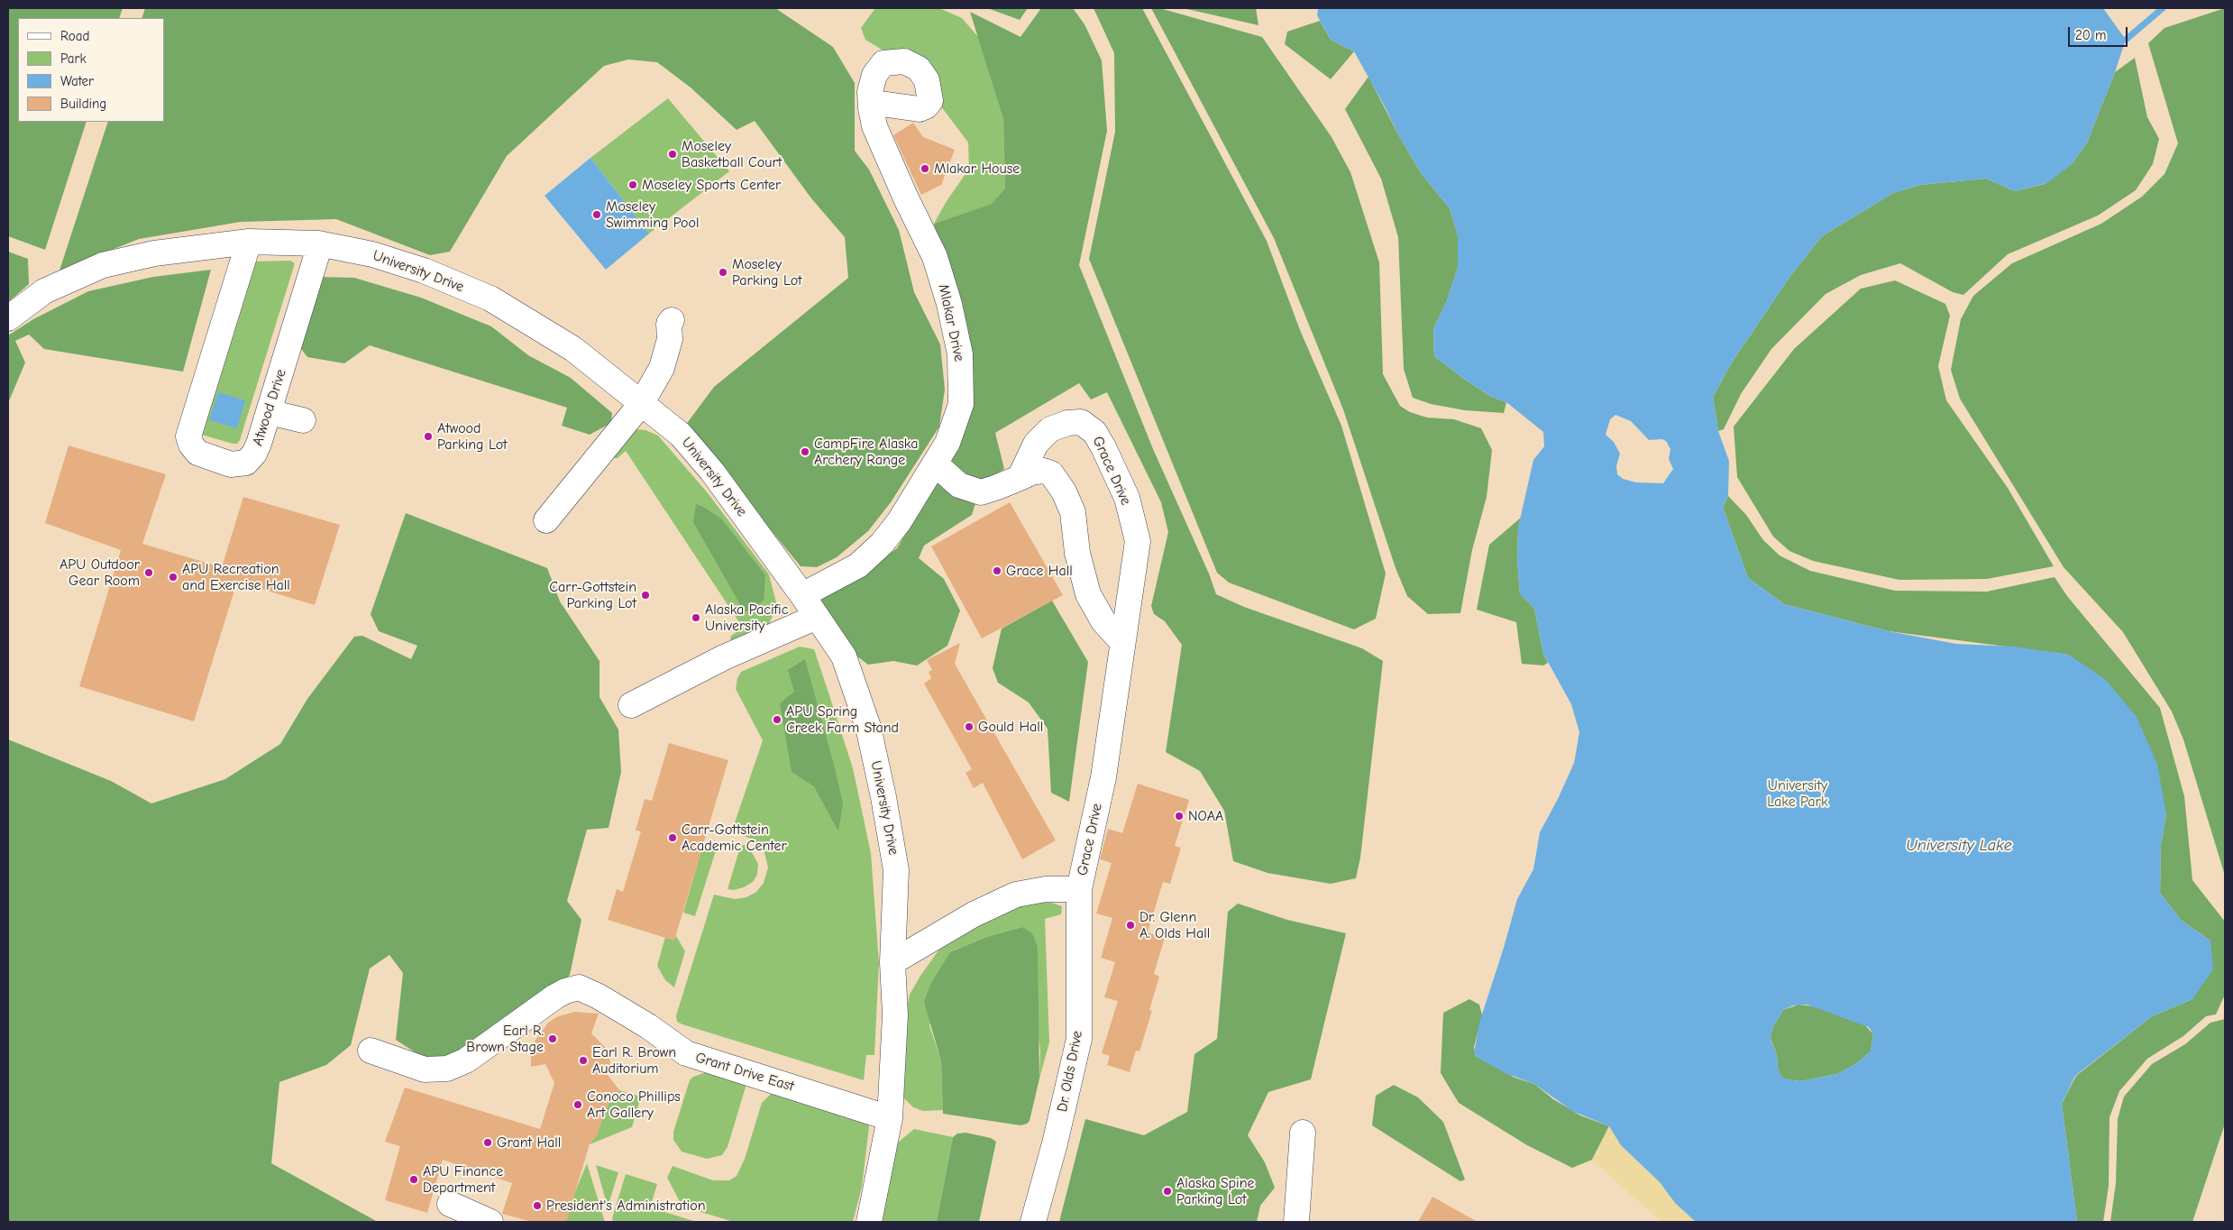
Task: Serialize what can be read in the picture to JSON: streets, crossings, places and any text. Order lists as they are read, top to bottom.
{
  "streets": {
    "street": [
      "University Drive",
      "Mlakar Drive",
      "Atwood Drive",
      "Grace Drive",
      "Dr. Olds Drive",
      "Grant Drive East"
    ]
  },
  "crossings": [
    ["University Drive", "Mlakar Drive"],
    ["University Drive", "Atwood Drive"],
    ["University Drive", "Grace Drive"],
    ["University Drive", "Grant Drive East"],
    ["Grace Drive", "Dr. Olds Drive"]
  ],
  "water": ["University Lake"],
  "parks": ["University Lake Park"],
  "places": [
    "Moseley Basketball Court",
    "Mlakar House",
    "Moseley Sports Center",
    "Moseley Swimming Pool",
    "Moseley Parking Lot",
    "Atwood Parking Lot",
    "CampFire Alaska Archery Range",
    "Grace Hall",
    "APU Outdoor Gear Room",
    "APU Recreation and Exercise Hall",
    "Carr-Gottstein Parking Lot",
    "Alaska Pacific University",
    "APU Spring Creek Farm Stand",
    "Gould Hall",
    "NOAA",
    "Carr-Gottstein Academic Center",
    "Dr. Glenn A. Olds Hall",
    "Earl R. Brown Stage",
    "Earl R. Brown Auditorium",
    "Conoco Phillips Art Gallery",
    "Grant Hall",
    "APU Finance Department",
    "Alaska Spine Parking Lot",
    "President's Administration"
  ],
  "legend": [
    "Road",
    "Park",
    "Water",
    "Building"
  ],
  "scale_bar": "20 m"
}
